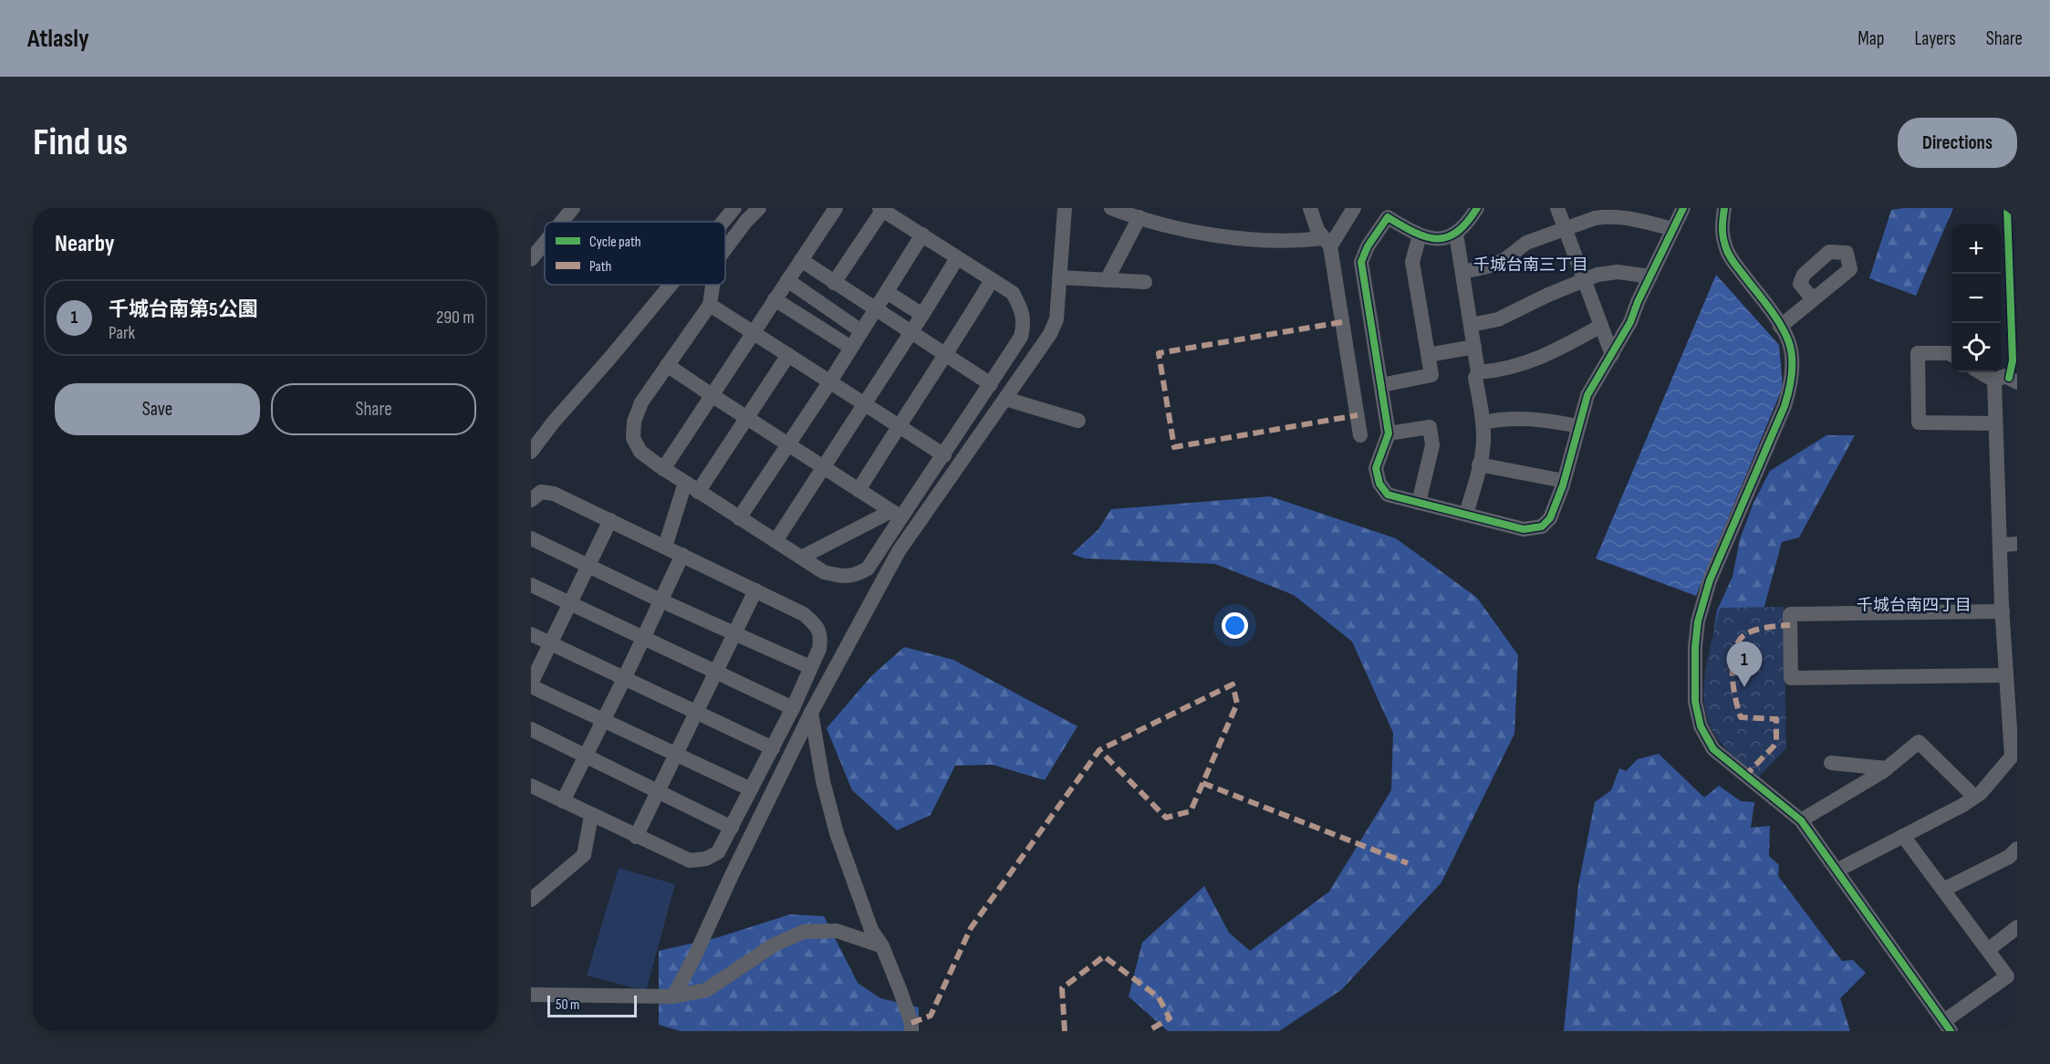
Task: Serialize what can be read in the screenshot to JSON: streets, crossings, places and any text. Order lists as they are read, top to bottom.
{
  "districts": ["千城台南三丁目", "千城台南四丁目"],
  "legend": ["Cycle path", "Path"],
  "scale_bar": "50 m",
  "page": {
    "header": "Atlasly",
    "nav": ["Map", "Layers", "Share"],
    "buttons": [
      "Directions",
      ["Save", "Share"]
    ],
    "title": "Find us",
    "heading": "Nearby",
    "map_buttons": ["+", "−"],
    "list": [
      {
        "mark": "1",
        "name": "千城台南第5公園",
        "note": "Park",
        "value": "290 m"
      }
    ],
    "pins": "1",
    "scale": "50 m"
  }
}
